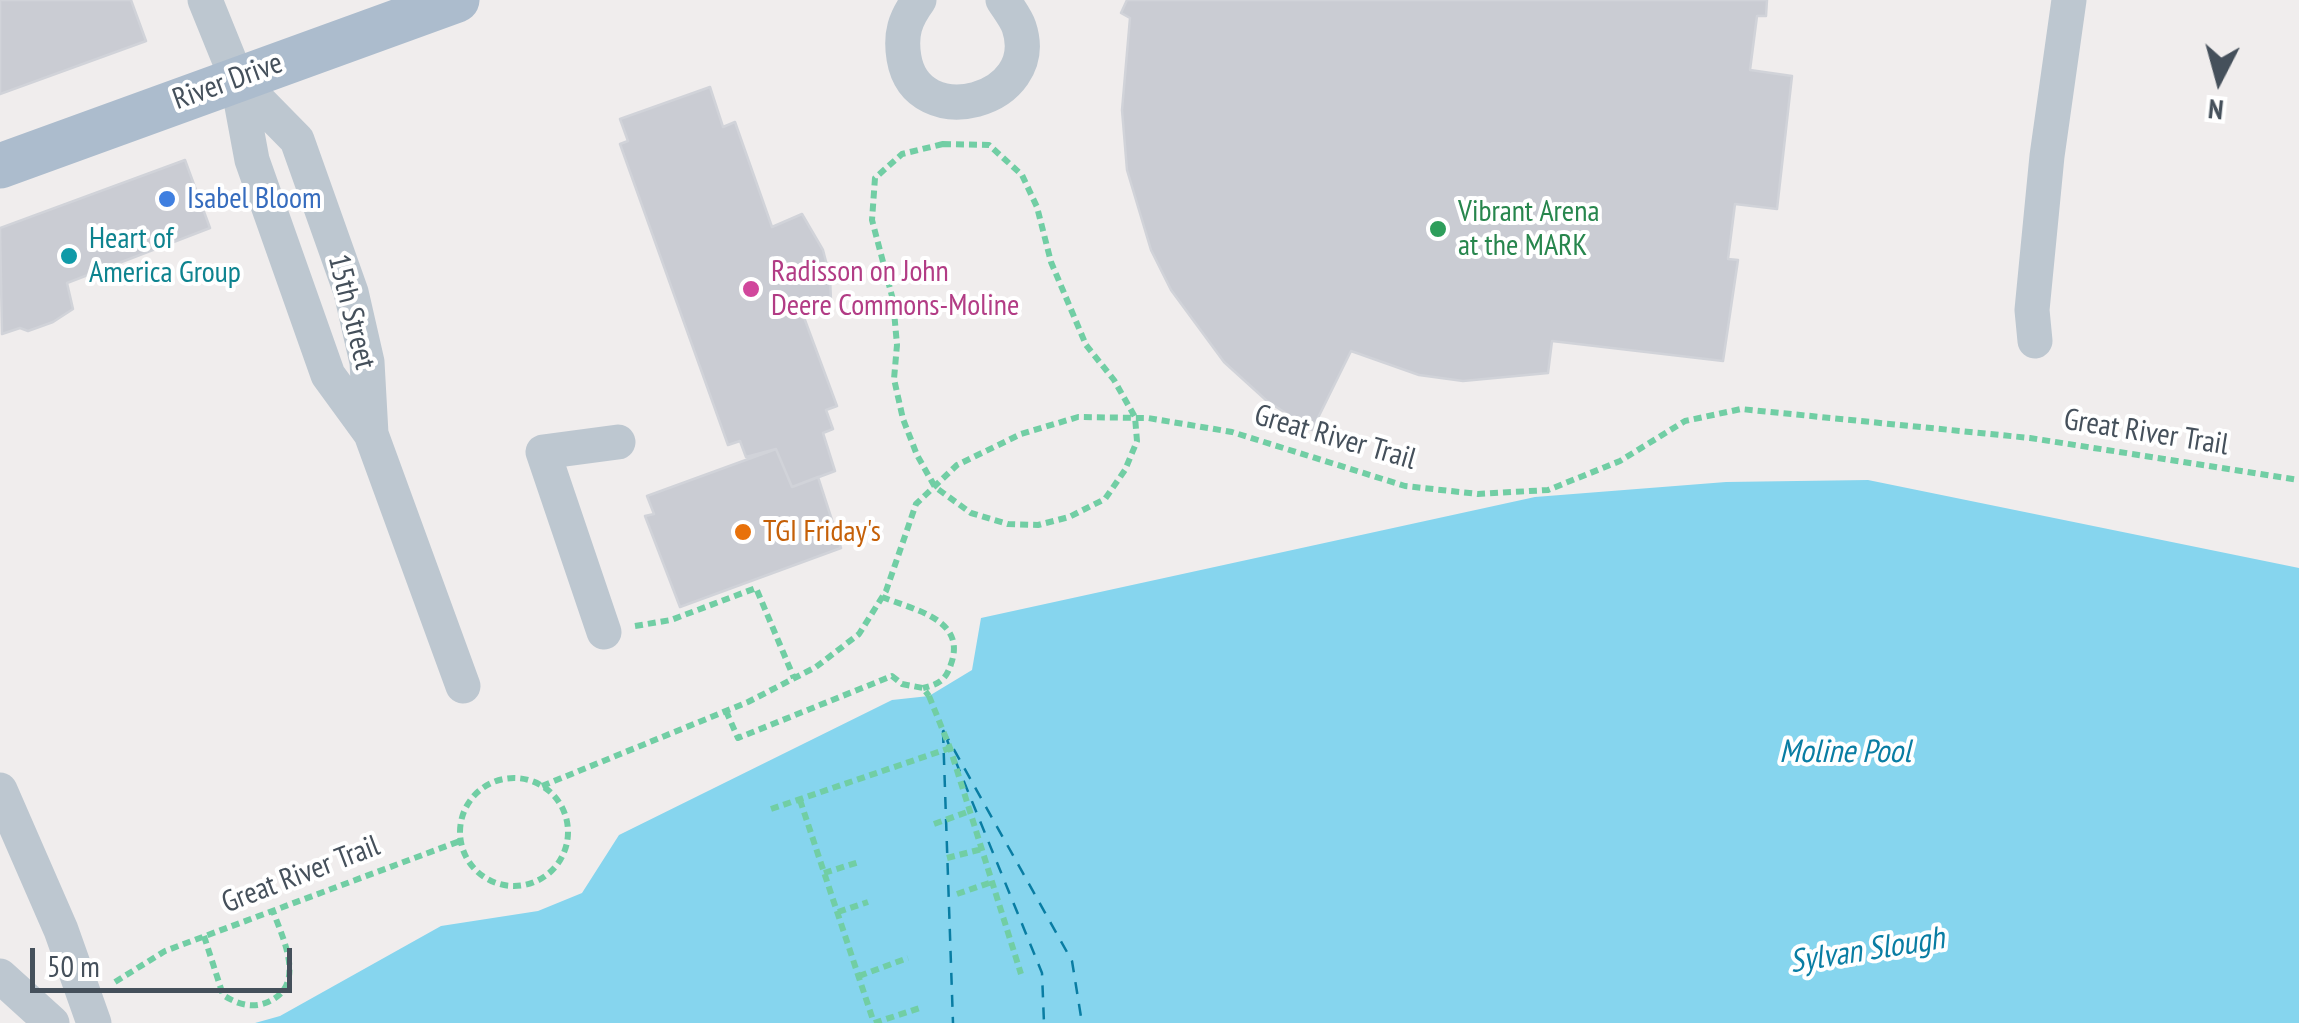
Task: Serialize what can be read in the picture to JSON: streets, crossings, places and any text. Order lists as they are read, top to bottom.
{
  "streets": {
    "main road": ["River Drive"],
    "street": ["15th Street"],
    "path": ["Great River Trail"]
  },
  "crossings": [
    ["River Drive", "15th Street"]
  ],
  "water": ["Moline Pool", "Sylvan Slough"],
  "places": [
    "Isabel Bloom",
    "Vibrant Arena at the MARK",
    "Heart of America Group",
    "Radisson on John Deere Commons-Moline",
    "TGI Friday's"
  ],
  "scale_bar": "50 m",
  "north": "bottom"
}
